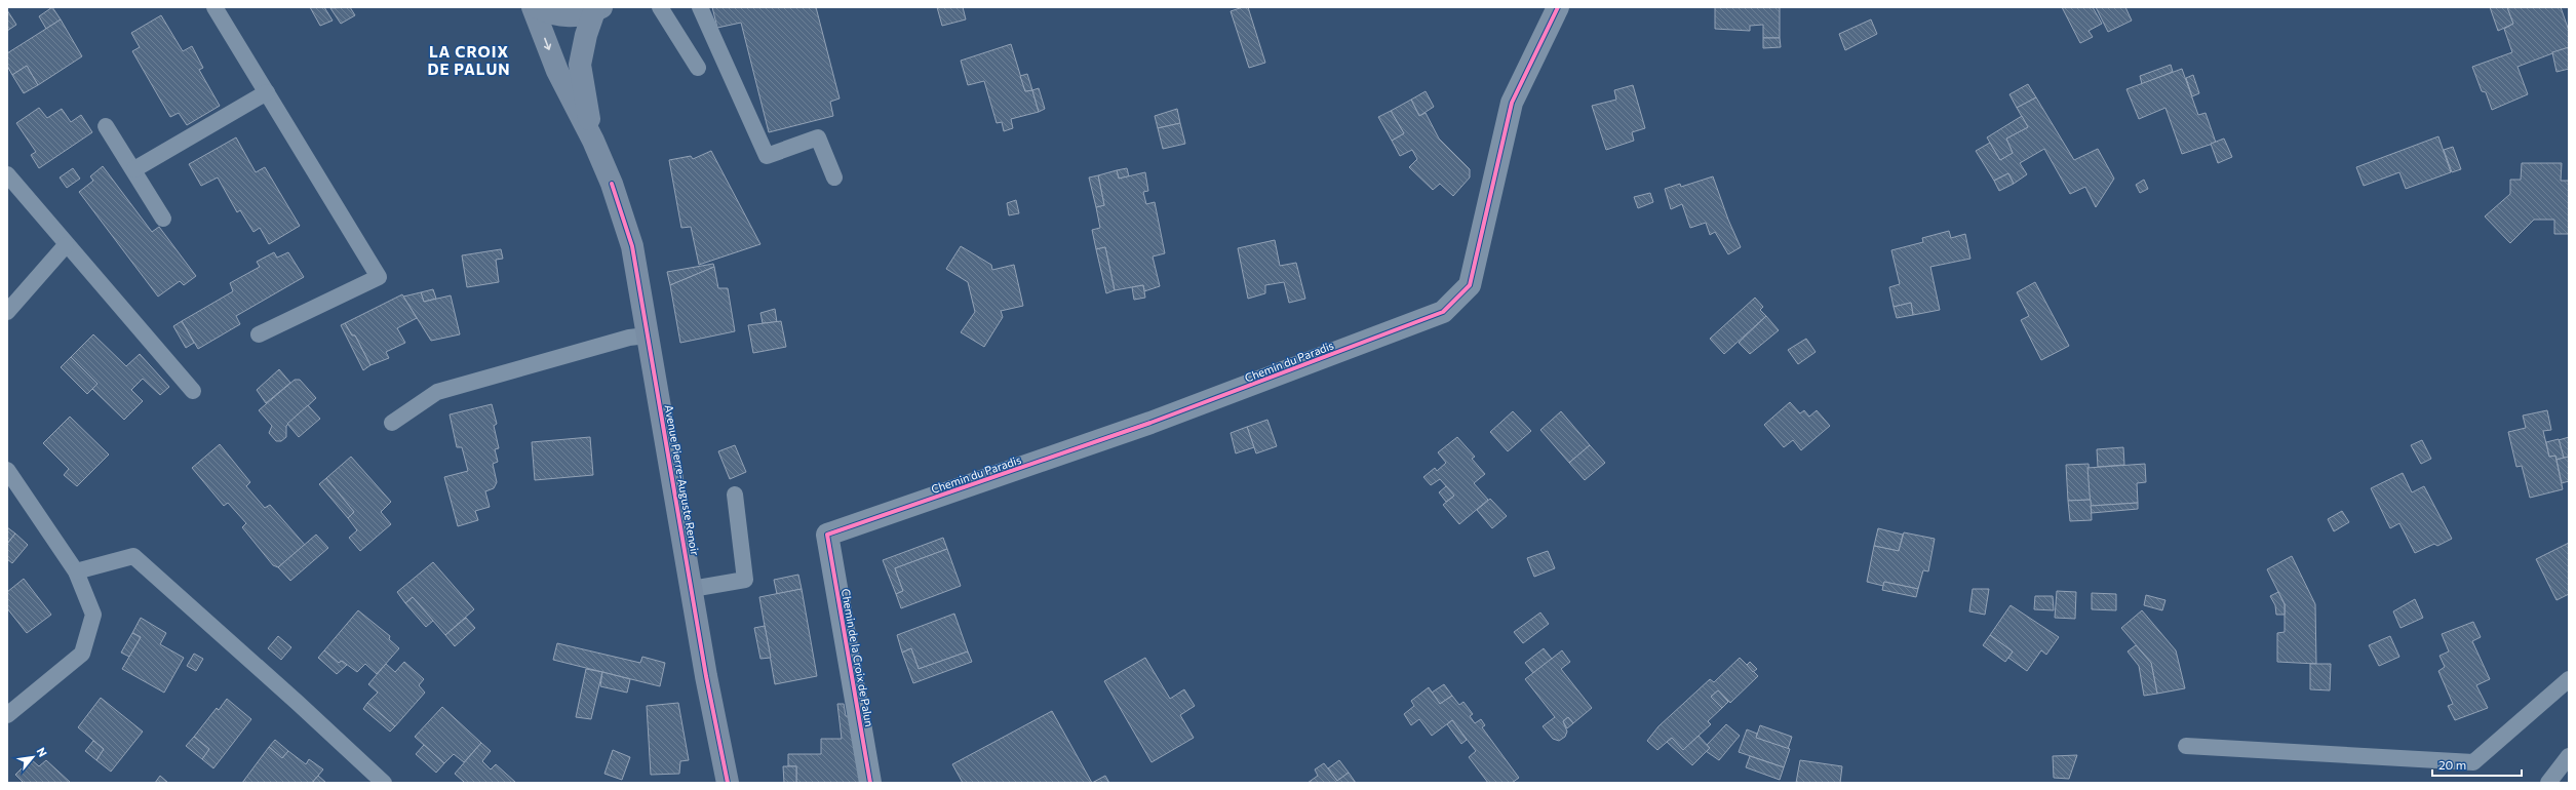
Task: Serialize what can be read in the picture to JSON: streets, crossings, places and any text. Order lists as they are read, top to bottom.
{
  "streets": {
    "main road": ["Avenue Pierre-Auguste Renoir"],
    "street": ["Chemin du Paradis", "Chemin de la Croix de Palun"]
  },
  "crossings": [
    ["Chemin du Paradis", "Chemin de la Croix de Palun"]
  ],
  "districts": ["LA CROIX DE PALUN"],
  "scale_bar": "20 m",
  "north": "top right"
}
